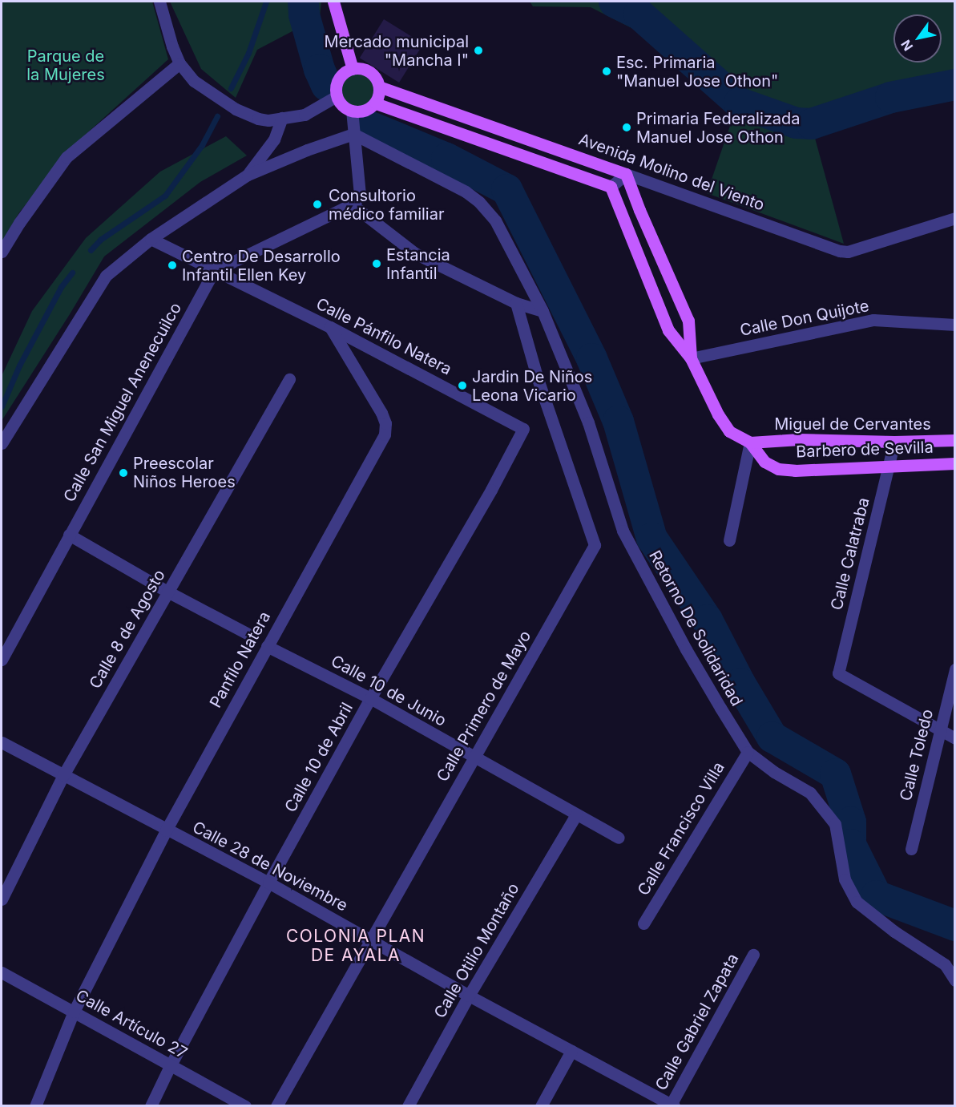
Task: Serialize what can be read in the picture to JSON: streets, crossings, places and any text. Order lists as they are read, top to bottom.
{
  "streets": {
    "main road": ["Avenida Molino del Viento", "Miguel de Cervantes", "Barbero de Sevilla"],
    "street": [
      "Calle Don Quijote",
      "Calle Pánfilo Natera",
      "Calle San Miguel Anenecuilco",
      "Calle Calatraba",
      "Retorno De Solidaridad",
      "Calle 8 de Agosto",
      "Panfilo Natera",
      "Calle 10 de Junio",
      "Calle Primero de Mayo",
      "Calle Toledo",
      "Calle 10 de Abril",
      "Calle Francisco Villa",
      "Calle 28 de Noviembre",
      "Calle Otilio Montaño",
      "Calle Gabriel Zapata",
      "Calle Artículo 27"
    ]
  },
  "crossings": [
    ["Avenida Molino del Viento", "Barbero de Sevilla"],
    ["Calle Don Quijote", "Barbero de Sevilla"],
    ["Calle Pánfilo Natera", "Calle San Miguel Anenecuilco"],
    ["Calle Pánfilo Natera", "Panfilo Natera"],
    ["Calle Pánfilo Natera", "Calle 10 de Abril"],
    ["Miguel de Cervantes", "Barbero de Sevilla"],
    ["Miguel de Cervantes", "Calle Calatraba"],
    ["Barbero de Sevilla", "Calle Calatraba"],
    ["Calle Calatraba", "Calle Toledo"],
    ["Retorno De Solidaridad", "Calle Francisco Villa"],
    ["Calle 8 de Agosto", "Calle 28 de Noviembre"],
    ["Panfilo Natera", "Calle 10 de Junio"],
    ["Panfilo Natera", "Calle 28 de Noviembre"],
    ["Panfilo Natera", "Calle Artículo 27"],
    ["Calle 10 de Junio", "Calle Primero de Mayo"],
    ["Calle 10 de Junio", "Calle 10 de Abril"],
    ["Calle 10 de Junio", "Calle Otilio Montaño"],
    ["Calle Primero de Mayo", "Calle 28 de Noviembre"],
    ["Calle 10 de Abril", "Calle 28 de Noviembre"],
    ["Calle 10 de Abril", "Calle Artículo 27"],
    ["Calle 28 de Noviembre", "Calle Otilio Montaño"],
    ["Calle 28 de Noviembre", "Calle Gabriel Zapata"]
  ],
  "districts": ["COLONIA PLAN DE AYALA"],
  "parks": ["Parque de la Mujeres"],
  "places": [
    "Mercado municipal \"Mancha I\"",
    "Esc. Primaria \"Manuel Jose Othon\"",
    "Primaria Federalizada Manuel Jose Othon",
    "Consultorio médico familiar",
    "Estancia Infantil",
    "Centro De Desarrollo Infantil Ellen Key",
    "Jardin De Niños Leona Vicario",
    "Preescolar Niños Heroes"
  ],
  "north": "bottom left"
}
